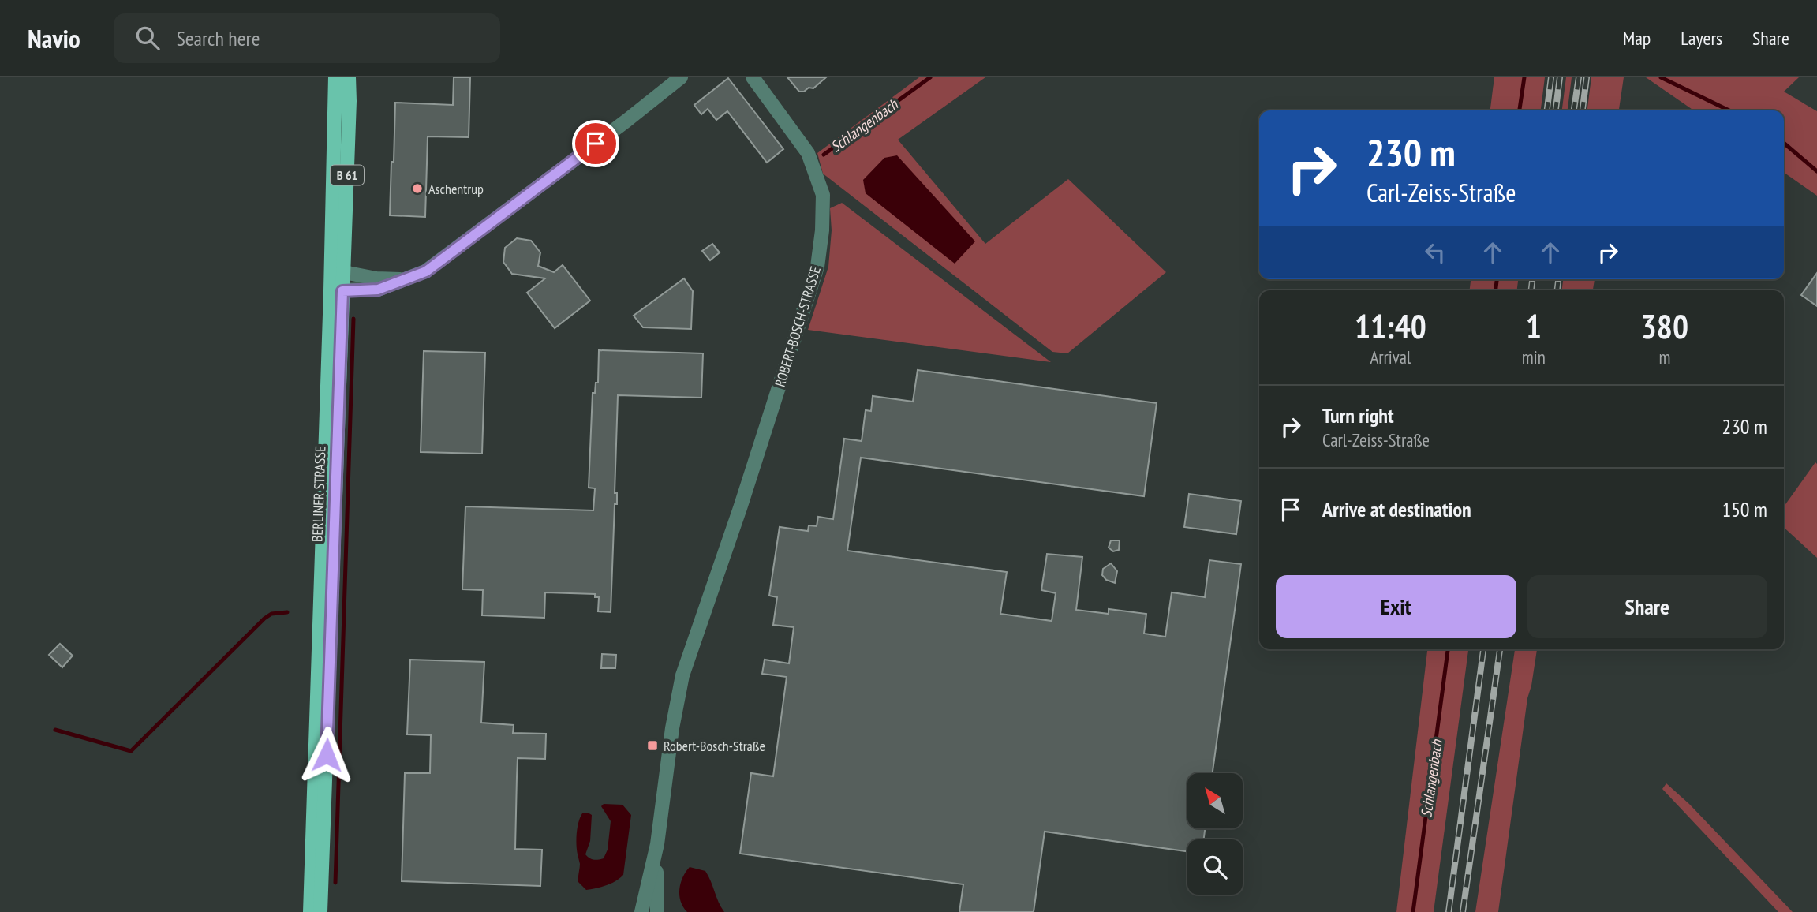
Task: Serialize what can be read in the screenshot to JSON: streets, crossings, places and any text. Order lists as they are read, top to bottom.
{
  "streets": {
    "main road": ["B 61", "BERLINER STRASSE"],
    "street": ["ROBERT-BOSCH-STRASSE"]
  },
  "water": ["Schlangenbach"],
  "places": {
    "other": ["Aschentrup"],
    "transit": ["Robert-Bosch-Straße"]
  },
  "north": "top left",
  "page": {
    "header": "Navio",
    "search": "Search here",
    "nav": ["Map", "Layers", "Share"],
    "turn": ["230 m", "Carl-Zeiss-Straße"],
    "eta": [
      "11:40",
      "Arrival",
      "1",
      "min",
      "380",
      "m"
    ],
    "list": [
      {
        "name": "Turn right",
        "note": "Carl-Zeiss-Straße",
        "value": "230 m"
      },
      {
        "name": "Arrive at destination",
        "value": "150 m"
      }
    ],
    "buttons": ["Exit", "Share"]
  }
}
